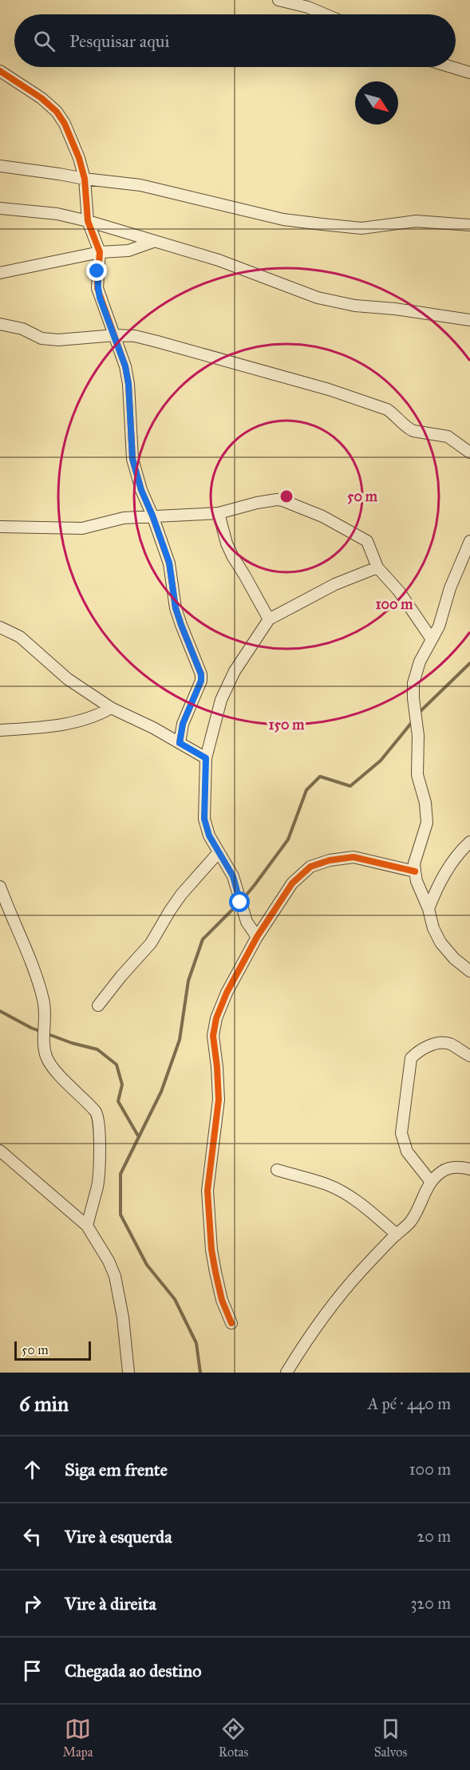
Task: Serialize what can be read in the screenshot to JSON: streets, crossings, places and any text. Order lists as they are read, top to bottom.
{
  "scale_bar": "50 m",
  "north": "bottom right",
  "page": {
    "search": "Pesquisar aqui",
    "scale": "50 m",
    "heading": ["6 min", "A pé · 440 m"],
    "list": [
      ["Siga em frente", "100 m"],
      ["Vire à esquerda", "20 m"],
      ["Vire à direita", "320 m"],
      "Chegada ao destino"
    ],
    "nav": ["Mapa", "Rotas", "Salvos"]
  },
  "rings": ["50 m", "100 m", "150 m"]
}
